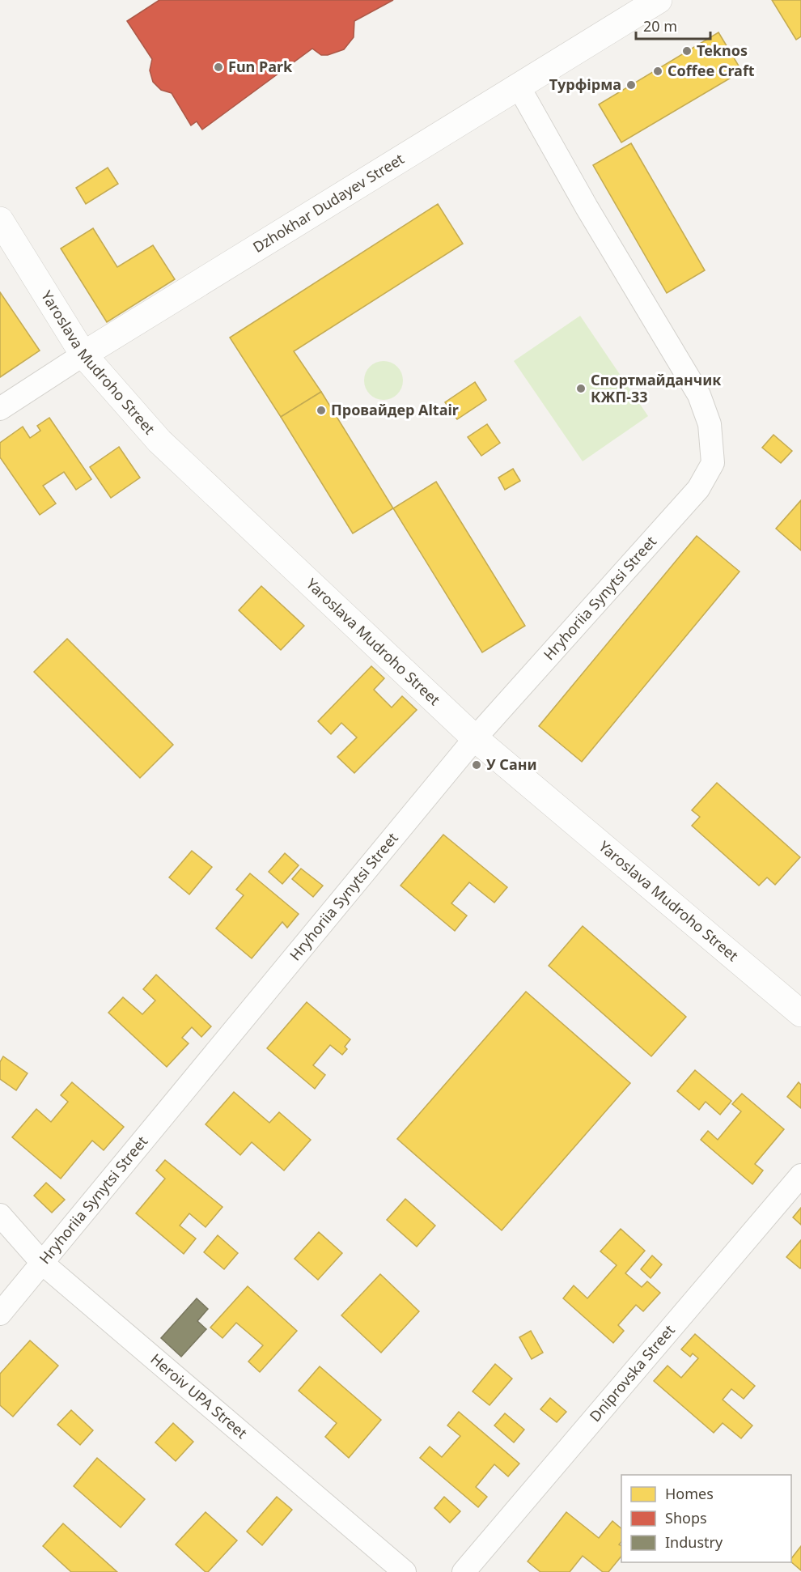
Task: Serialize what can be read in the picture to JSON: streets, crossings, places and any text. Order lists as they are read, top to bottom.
{
  "streets": {
    "street": [
      "Dzhokhar Dudayev Street",
      "Yaroslava Mudroho Street",
      "Hryhoriia Synytsi Street",
      "Dniprovska Street",
      "Heroiv UPA Street"
    ]
  },
  "crossings": [
    ["Dzhokhar Dudayev Street", "Yaroslava Mudroho Street"],
    ["Dzhokhar Dudayev Street", "Hryhoriia Synytsi Street"],
    ["Yaroslava Mudroho Street", "Hryhoriia Synytsi Street"],
    ["Hryhoriia Synytsi Street", "Heroiv UPA Street"]
  ],
  "places": [
    "Teknos",
    "Fun Park",
    "Coffee Craft",
    "Турфірма",
    "Спортмайданчик КЖП-33",
    "Провайдер Altair",
    "У Сани"
  ],
  "legend": ["Homes", "Shops", "Industry"],
  "scale_bar": "20 m"
}
